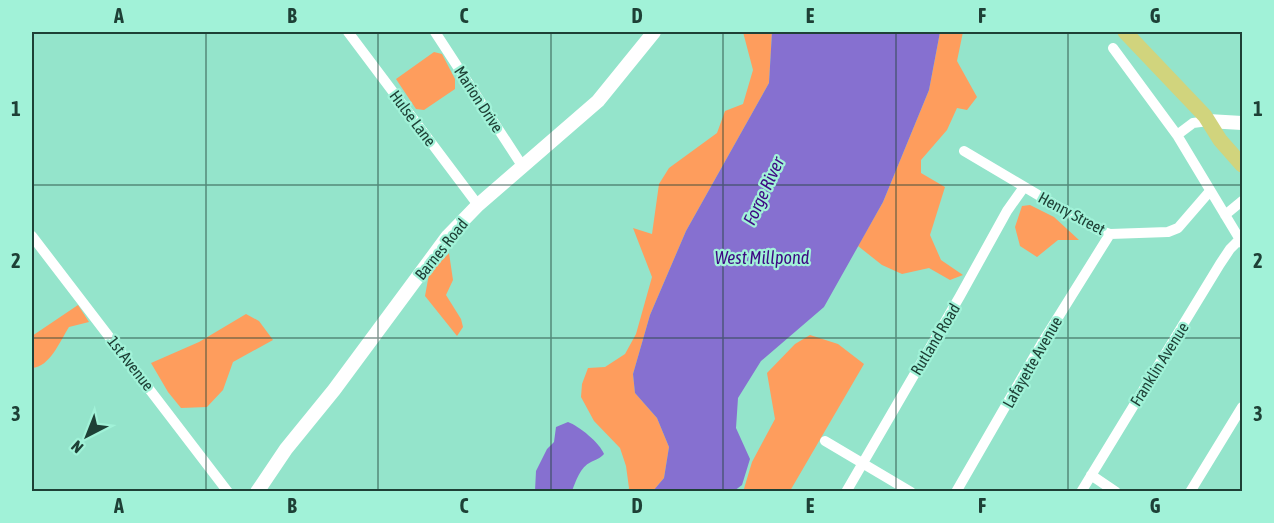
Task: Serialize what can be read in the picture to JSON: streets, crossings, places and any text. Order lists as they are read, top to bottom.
{
  "streets": {
    "street": [
      "Marion Drive",
      "Hulse Lane",
      "Henry Street",
      "Barnes Road",
      "Rutland Road",
      "Lafayette Avenue",
      "1st Avenue",
      "Franklin Avenue"
    ]
  },
  "crossings": [
    ["Marion Drive", "Barnes Road"],
    ["Hulse Lane", "Barnes Road"],
    ["Henry Street", "Rutland Road"],
    ["Henry Street", "Lafayette Avenue"]
  ],
  "water": ["Forge River", "West Millpond"],
  "north": "bottom left",
  "grid": {
    "columns": [
      "A",
      "B",
      "C",
      "D",
      "E",
      "F",
      "G"
    ],
    "rows": ["1", "2", "3"]
  }
}
